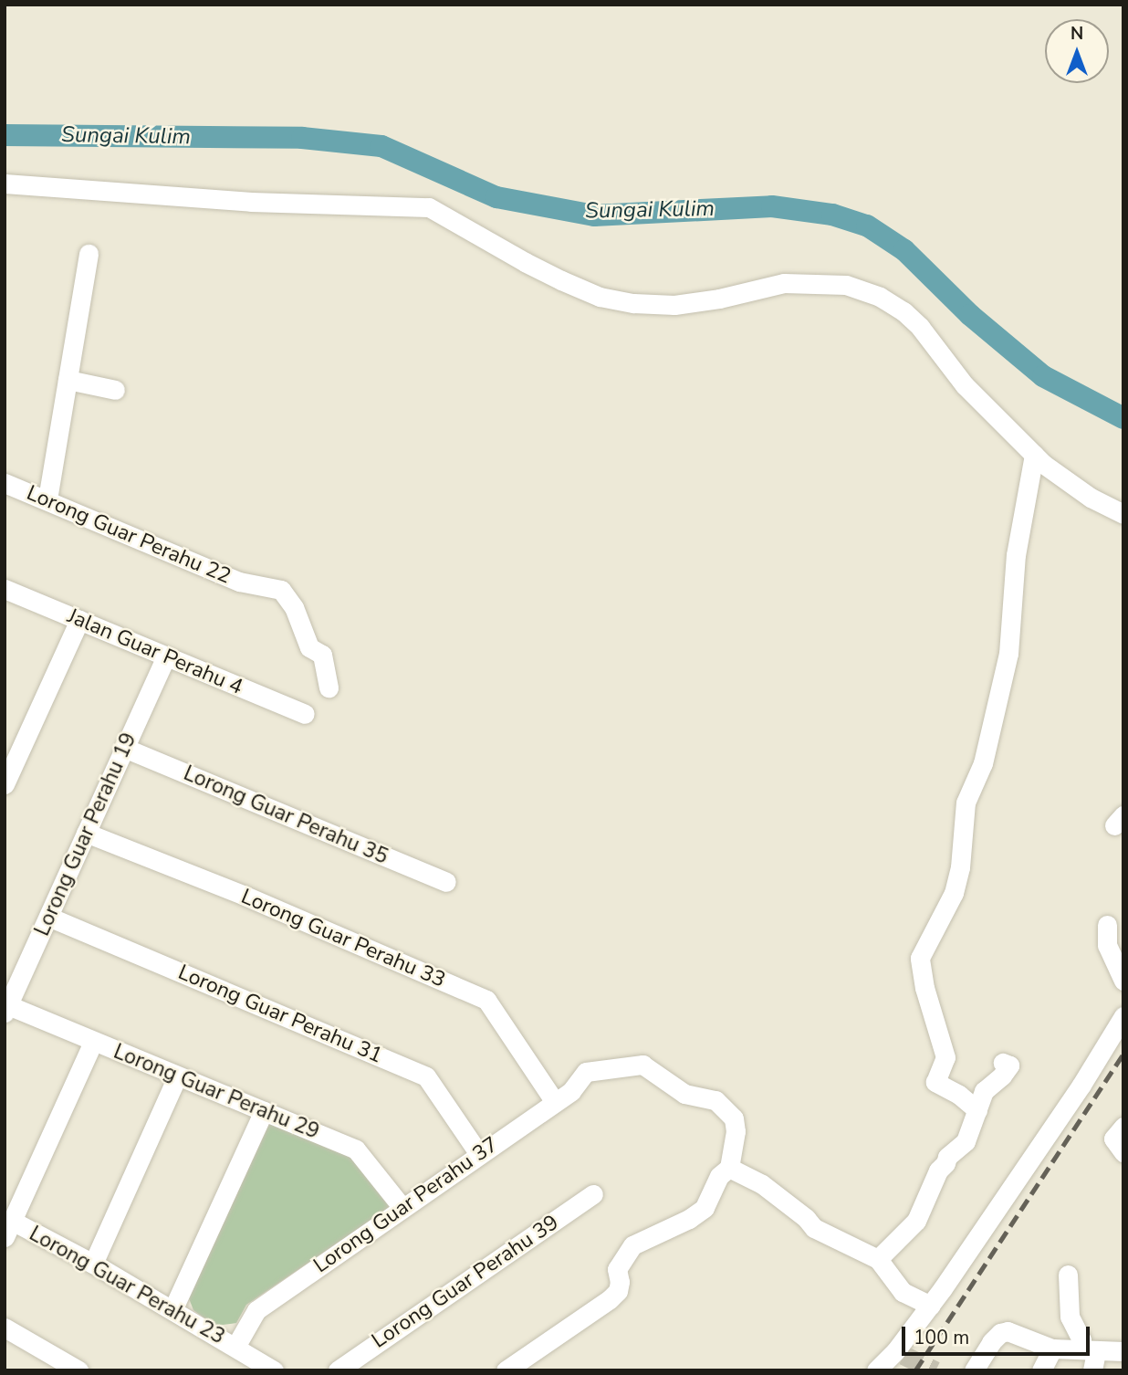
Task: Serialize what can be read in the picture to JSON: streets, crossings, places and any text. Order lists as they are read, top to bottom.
{
  "streets": {
    "street": [
      "Lorong Guar Perahu 22",
      "Jalan Guar Perahu 4",
      "Lorong Guar Perahu 35",
      "Lorong Guar Perahu 19",
      "Lorong Guar Perahu 33",
      "Lorong Guar Perahu 31",
      "Lorong Guar Perahu 29",
      "Lorong Guar Perahu 37",
      "Lorong Guar Perahu 39",
      "Lorong Guar Perahu 23"
    ]
  },
  "crossings": [
    ["Jalan Guar Perahu 4", "Lorong Guar Perahu 19"],
    ["Lorong Guar Perahu 35", "Lorong Guar Perahu 19"],
    ["Lorong Guar Perahu 19", "Lorong Guar Perahu 33"],
    ["Lorong Guar Perahu 19", "Lorong Guar Perahu 31"],
    ["Lorong Guar Perahu 19", "Lorong Guar Perahu 29"],
    ["Lorong Guar Perahu 33", "Lorong Guar Perahu 37"],
    ["Lorong Guar Perahu 31", "Lorong Guar Perahu 37"],
    ["Lorong Guar Perahu 29", "Lorong Guar Perahu 37"],
    ["Lorong Guar Perahu 37", "Lorong Guar Perahu 23"]
  ],
  "water": ["Sungai Kulim"],
  "scale_bar": "100 m",
  "north": "top"
}
